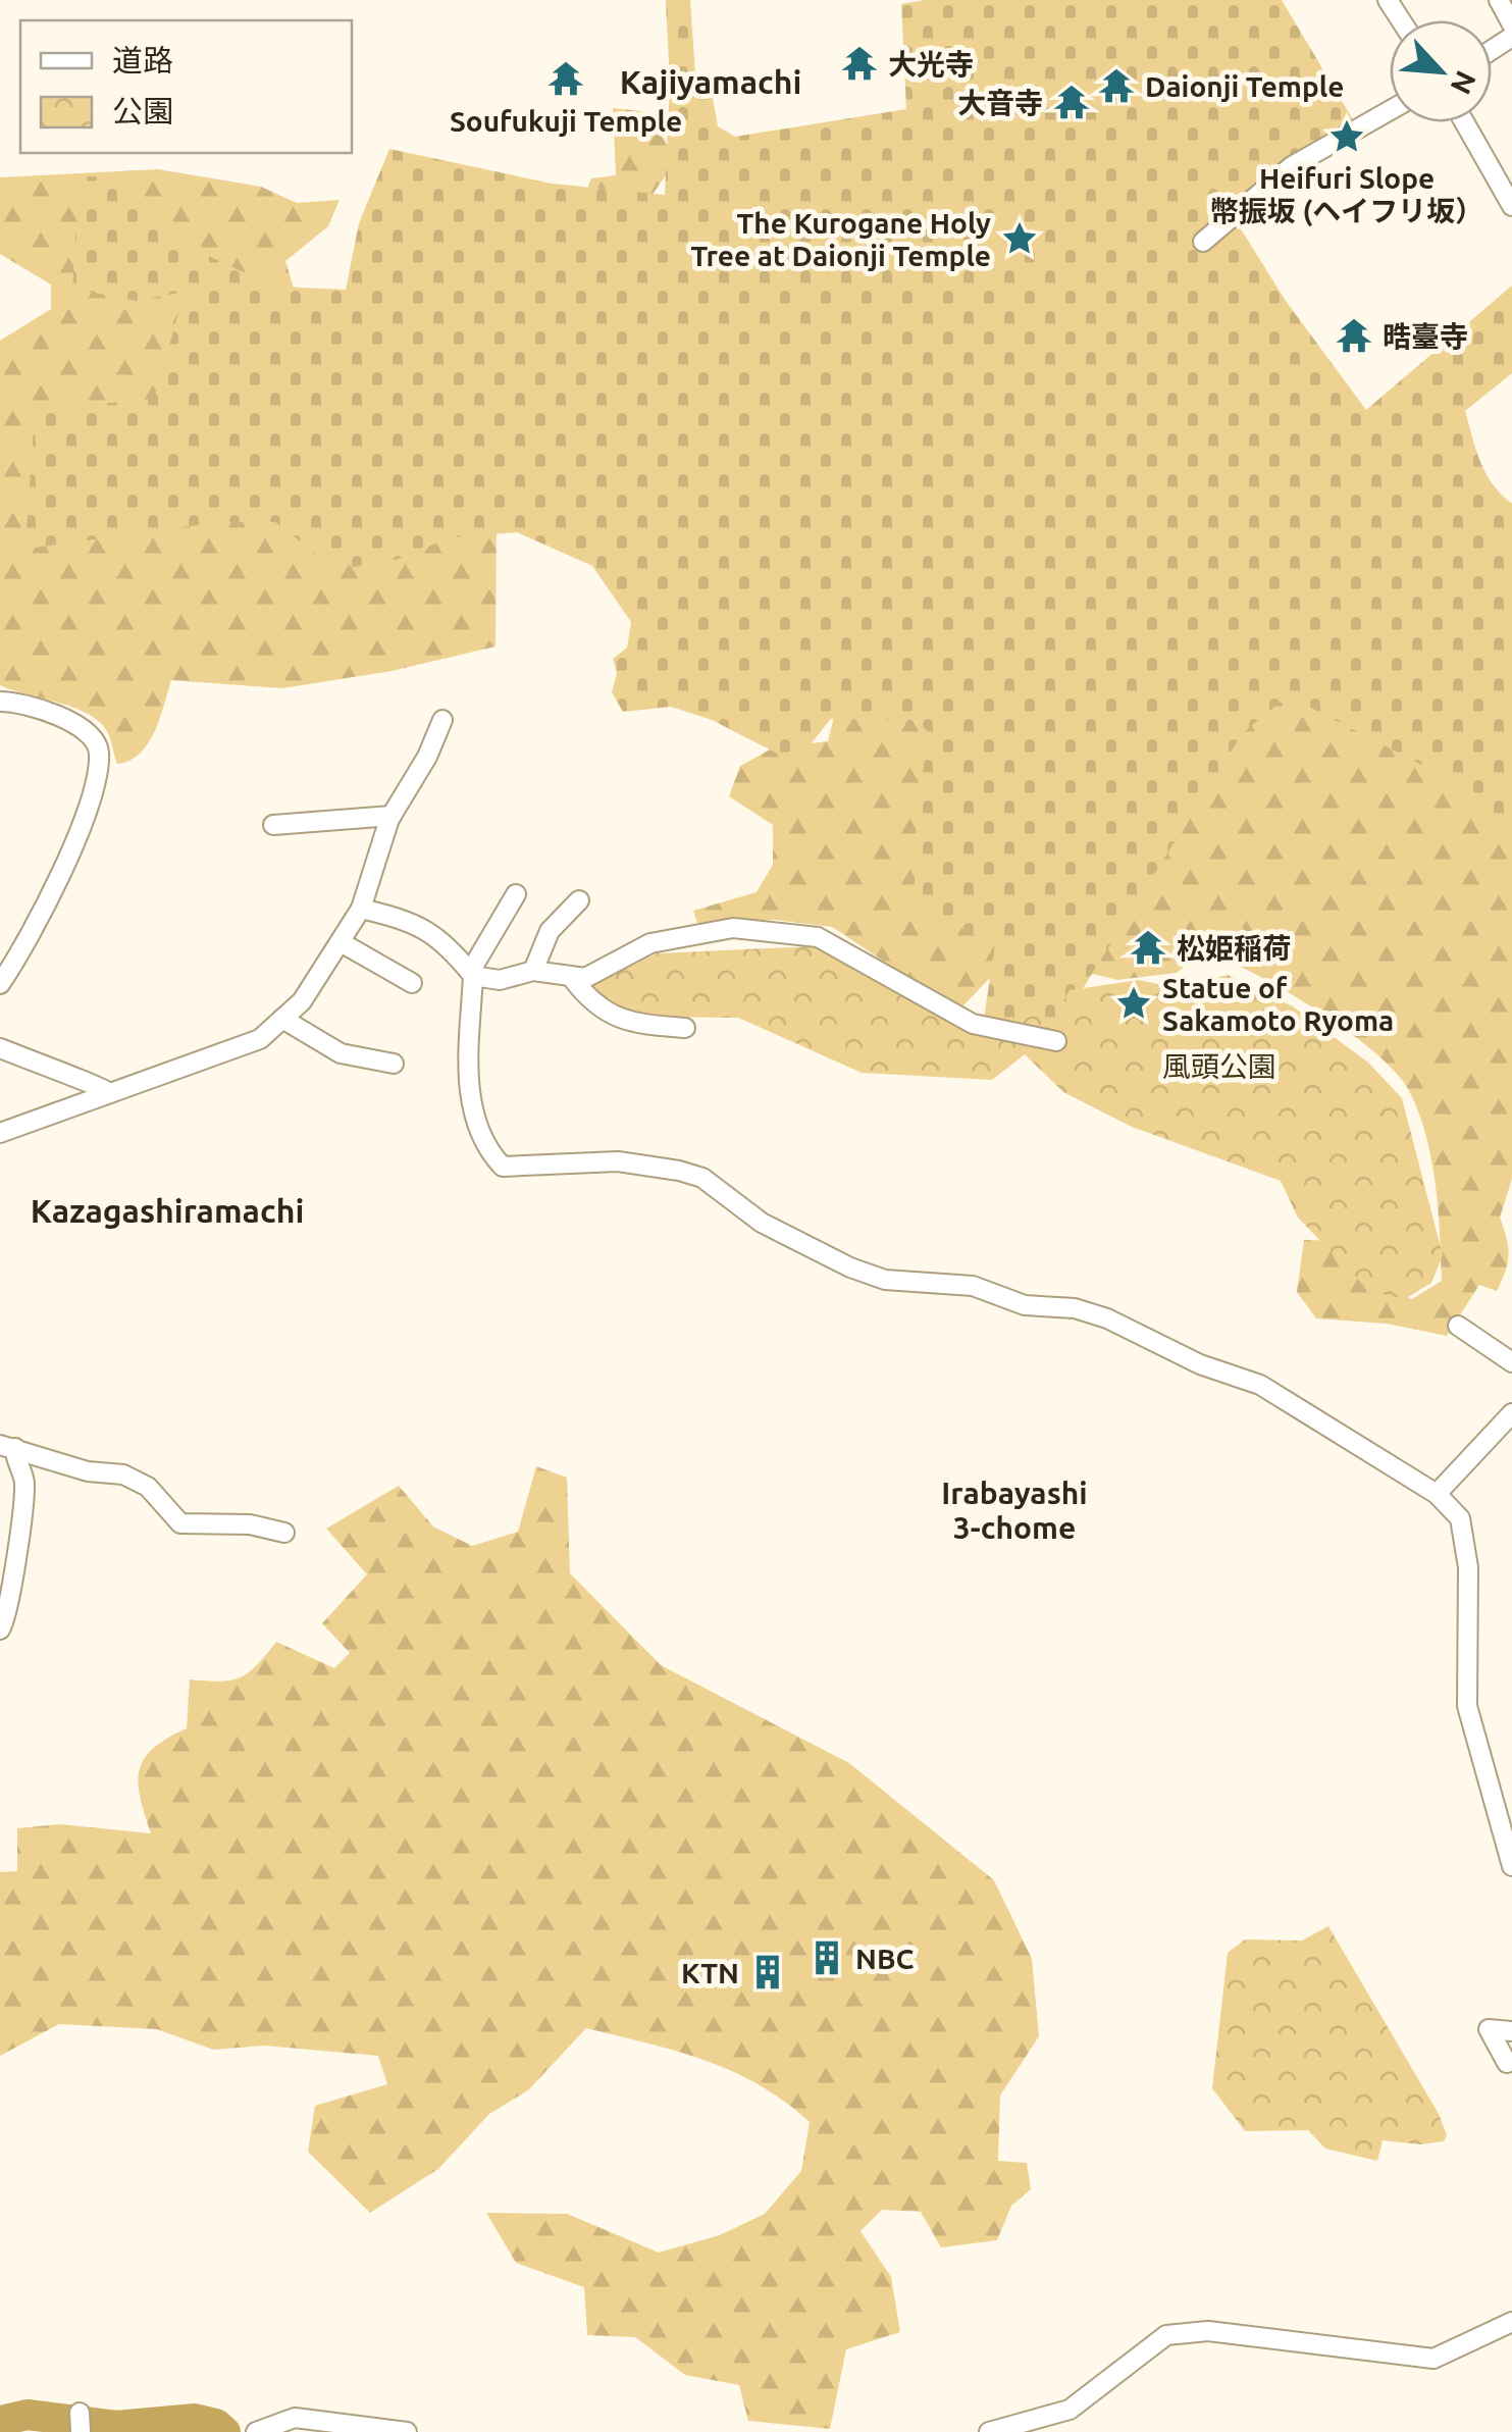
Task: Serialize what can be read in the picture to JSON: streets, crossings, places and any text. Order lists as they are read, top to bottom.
{
  "districts": ["Kajiyamachi", "Kazagashiramachi", "Irabayashi 3-chome"],
  "parks": ["風頭公園"],
  "places": {
    "temple": [
      "大光寺",
      "Soufukuji Temple",
      "Daionji Temple",
      "大音寺",
      "晧臺寺",
      "松姫稲荷"
    ],
    "place": ["Heifuri Slope 幣振坂 (ヘイフリ坂）", "The Kurogane Holy Tree at Daionji Temple", "Statue of Sakamoto Ryoma"],
    "building": ["NBC", "KTN"]
  },
  "legend": ["道路", "公園"],
  "north": "bottom right"
}
